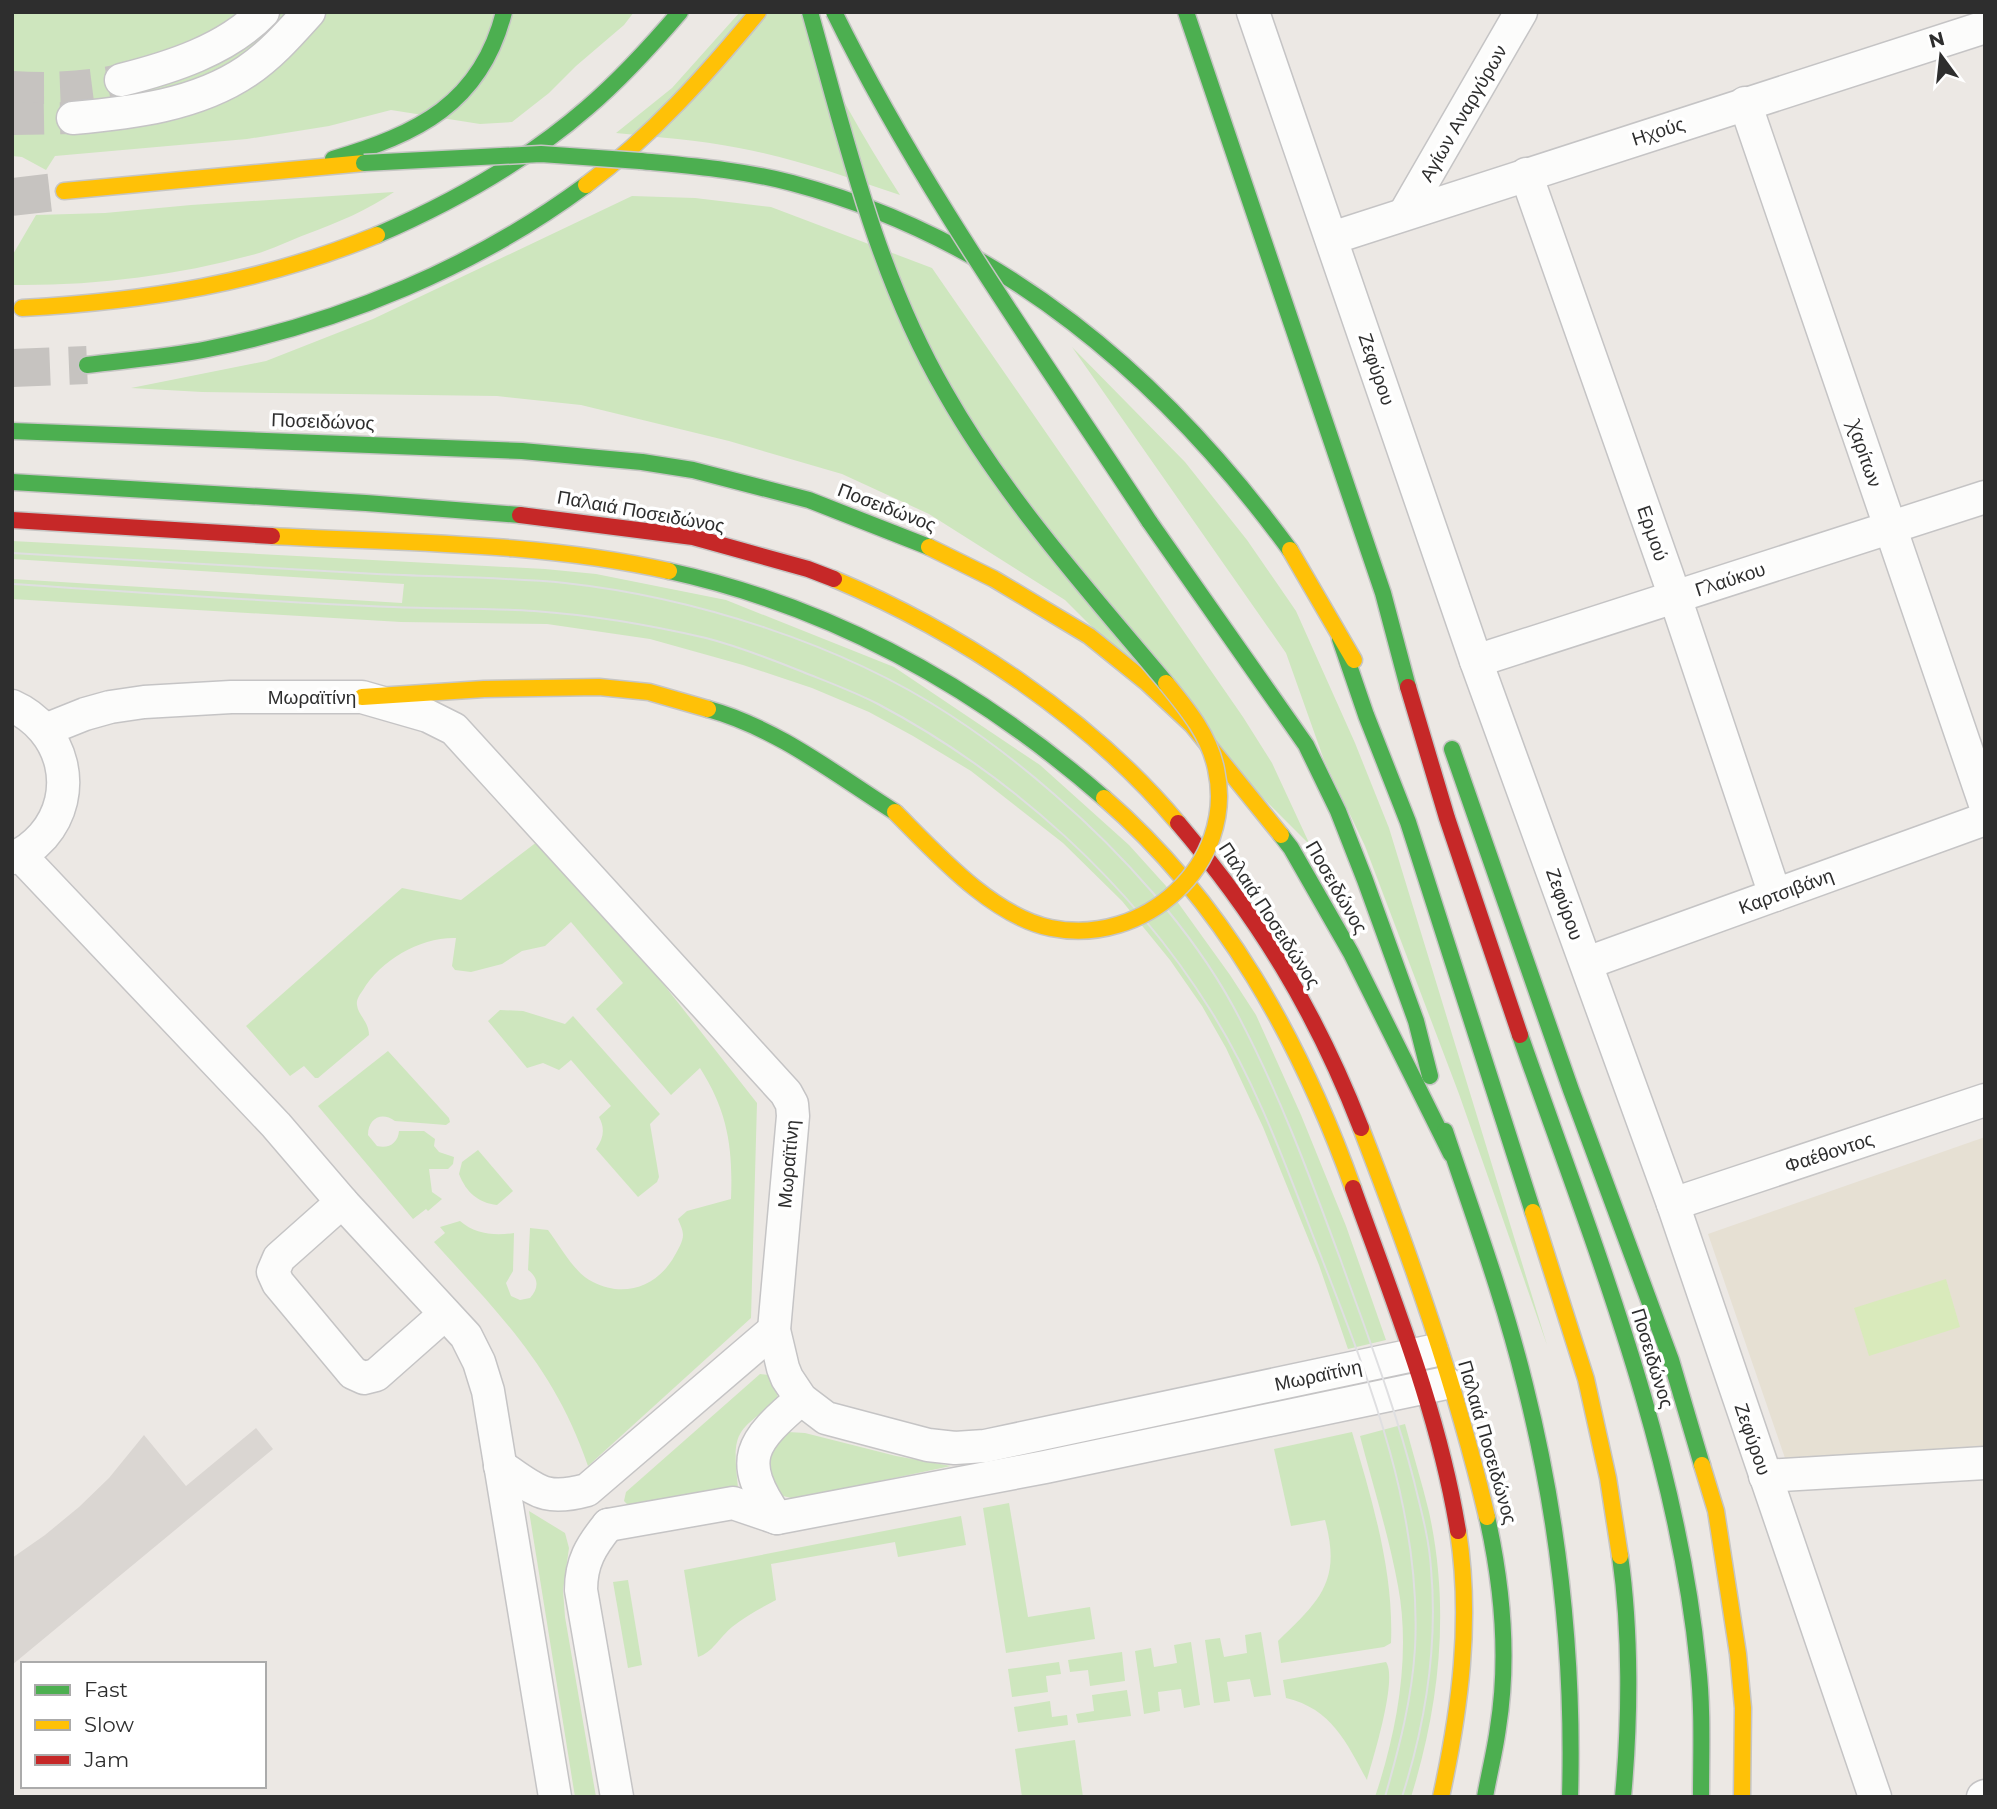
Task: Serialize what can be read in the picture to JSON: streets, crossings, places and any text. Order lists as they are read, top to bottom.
{
  "streets": {
    "main road": ["Ποσειδώνος", "Παλαιά Ποσειδώνος"],
    "street": [
      "Αγίων Αναργύρων",
      "Ηχούς",
      "Ζεφύρου",
      "Χαρίτων",
      "Ερμού",
      "Γλαύκου",
      "Μωραϊτίνη",
      "Καρτσιβάνη",
      "Φαέθοντος"
    ]
  },
  "crossings": [
    ["Αγίων Αναργύρων", "Ηχούς"],
    ["Ηχούς", "Ζεφύρου"],
    ["Ηχούς", "Χαρίτων"],
    ["Ηχούς", "Ερμού"],
    ["Ζεφύρου", "Γλαύκου"],
    ["Ζεφύρου", "Καρτσιβάνη"],
    ["Ζεφύρου", "Φαέθοντος"],
    ["Χαρίτων", "Γλαύκου"],
    ["Παλαιά Ποσειδώνος", "Μωραϊτίνη"],
    ["Ερμού", "Γλαύκου"],
    ["Ερμού", "Καρτσιβάνη"]
  ],
  "legend": ["Fast", "Slow", "Jam"],
  "north": "top"
}
